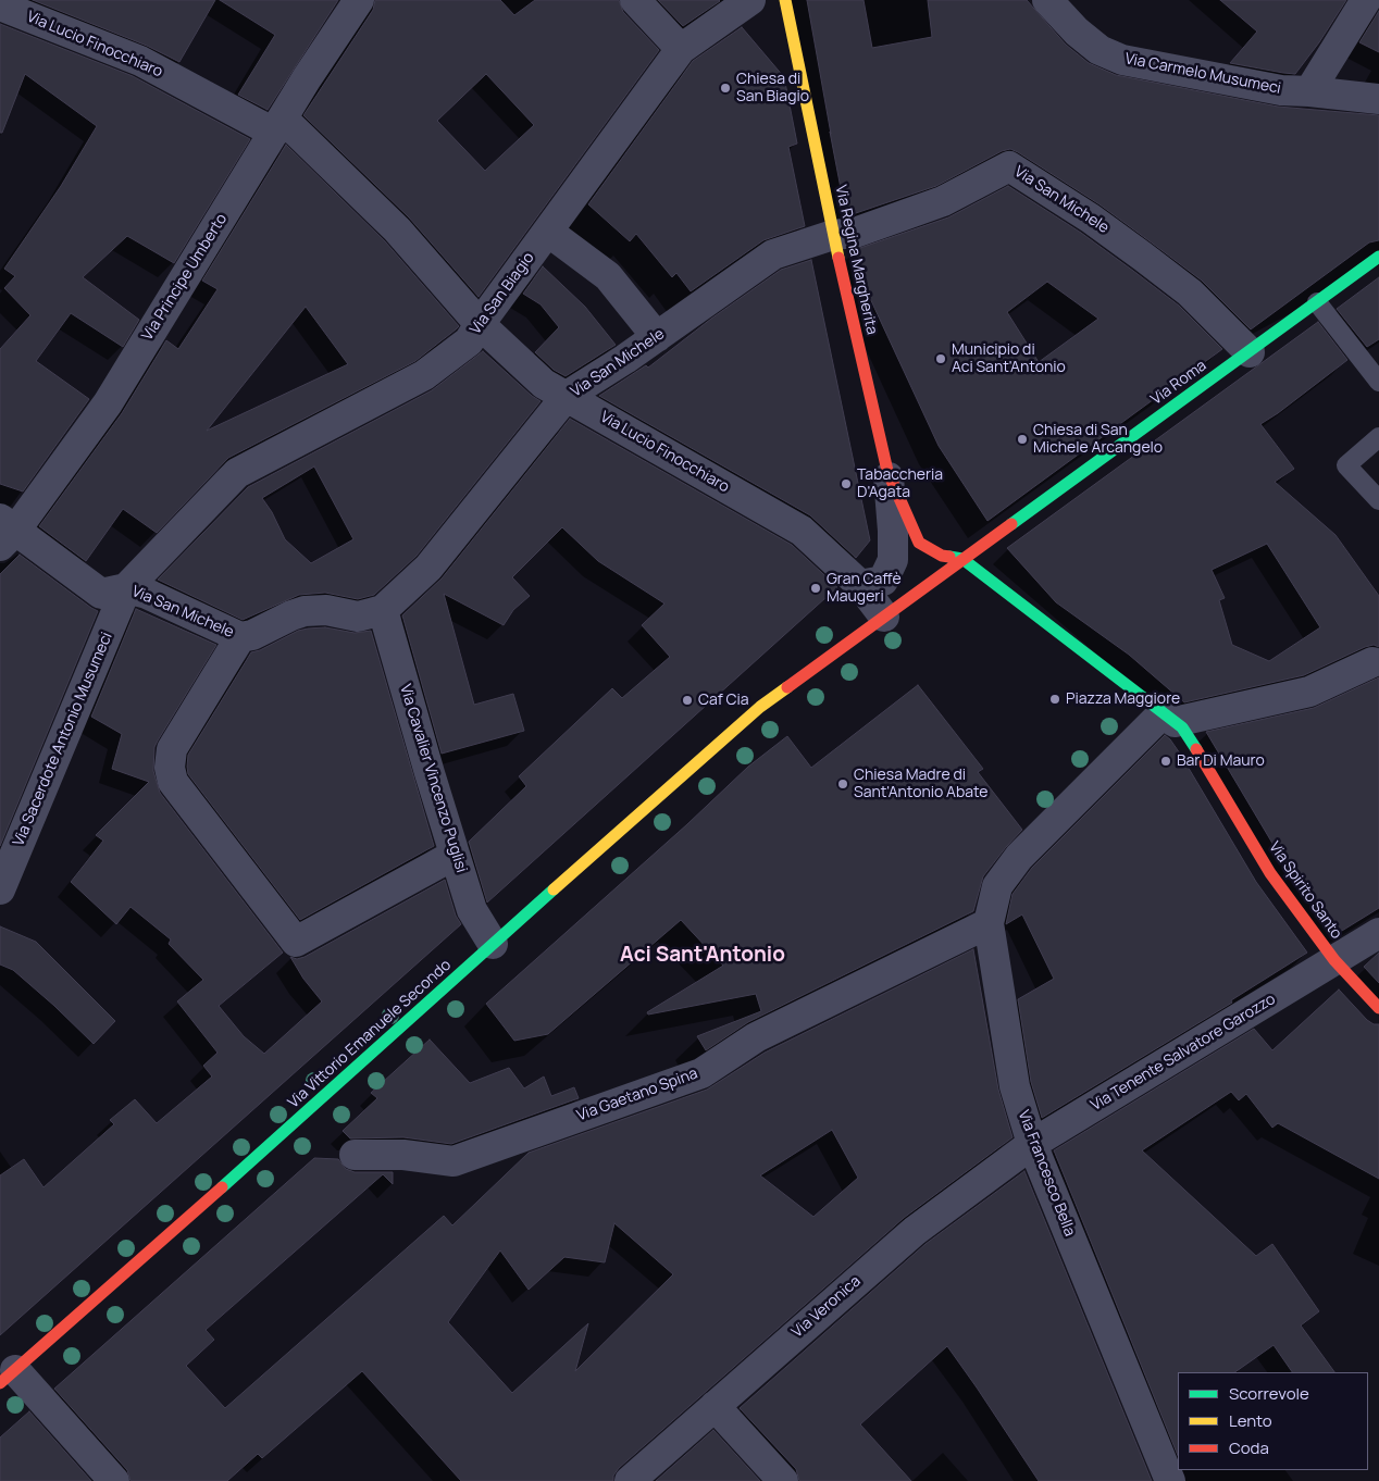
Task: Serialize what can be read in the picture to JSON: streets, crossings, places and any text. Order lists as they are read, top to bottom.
{
  "streets": {
    "street": [
      "Via Lucio Finocchiaro",
      "Via Carmelo Musumeci",
      "Via San Michele",
      "Via Regina Margherita",
      "Via Principe Umberto",
      "Via San Biagio",
      "Via Roma",
      "Via Sacerdote Antonio Musumeci",
      "Via Cavalier Vincenzo Puglisi",
      "Via Spirito Santo",
      "Via Vittorio Emanuele Secondo",
      "Via Tenente Salvatore Garozzo",
      "Via Gaetano Spina",
      "Via Francesco Bella",
      "Via Veronica"
    ]
  },
  "crossings": [
    ["Via Lucio Finocchiaro", "Via San Michele"],
    ["Via Lucio Finocchiaro", "Via Principe Umberto"],
    ["Via Lucio Finocchiaro", "Via San Biagio"],
    ["Via Lucio Finocchiaro", "Via Roma"],
    ["Via Lucio Finocchiaro", "Via Vittorio Emanuele Secondo"],
    ["Via San Michele", "Via Regina Margherita"],
    ["Via San Michele", "Via Principe Umberto"],
    ["Via San Michele", "Via San Biagio"],
    ["Via San Michele", "Via Roma"],
    ["Via San Michele", "Via Sacerdote Antonio Musumeci"],
    ["Via San Michele", "Via Cavalier Vincenzo Puglisi"],
    ["Via Regina Margherita", "Via Roma"],
    ["Via Regina Margherita", "Via Spirito Santo"],
    ["Via San Biagio", "Via Sacerdote Antonio Musumeci"],
    ["Via Roma", "Via Spirito Santo"],
    ["Via Roma", "Via Vittorio Emanuele Secondo"],
    ["Via Cavalier Vincenzo Puglisi", "Via Vittorio Emanuele Secondo"],
    ["Via Spirito Santo", "Via Tenente Salvatore Garozzo"],
    ["Via Spirito Santo", "Via Francesco Bella"],
    ["Via Tenente Salvatore Garozzo", "Via Francesco Bella"],
    ["Via Tenente Salvatore Garozzo", "Via Veronica"],
    ["Via Gaetano Spina", "Via Francesco Bella"],
    ["Via Francesco Bella", "Via Veronica"]
  ],
  "districts": ["Aci Sant'Antonio"],
  "places": [
    "Chiesa di San Biagio",
    "Municipio di Aci Sant'Antonio",
    "Chiesa di San Michele Arcangelo",
    "Tabaccheria D'Agata",
    "Gran Caffè Maugeri",
    "Piazza Maggiore",
    "Caf Cia",
    "Bar Di Mauro",
    "Chiesa Madre di Sant'Antonio Abate"
  ],
  "legend": ["Scorrevole", "Lento", "Coda"]
}
